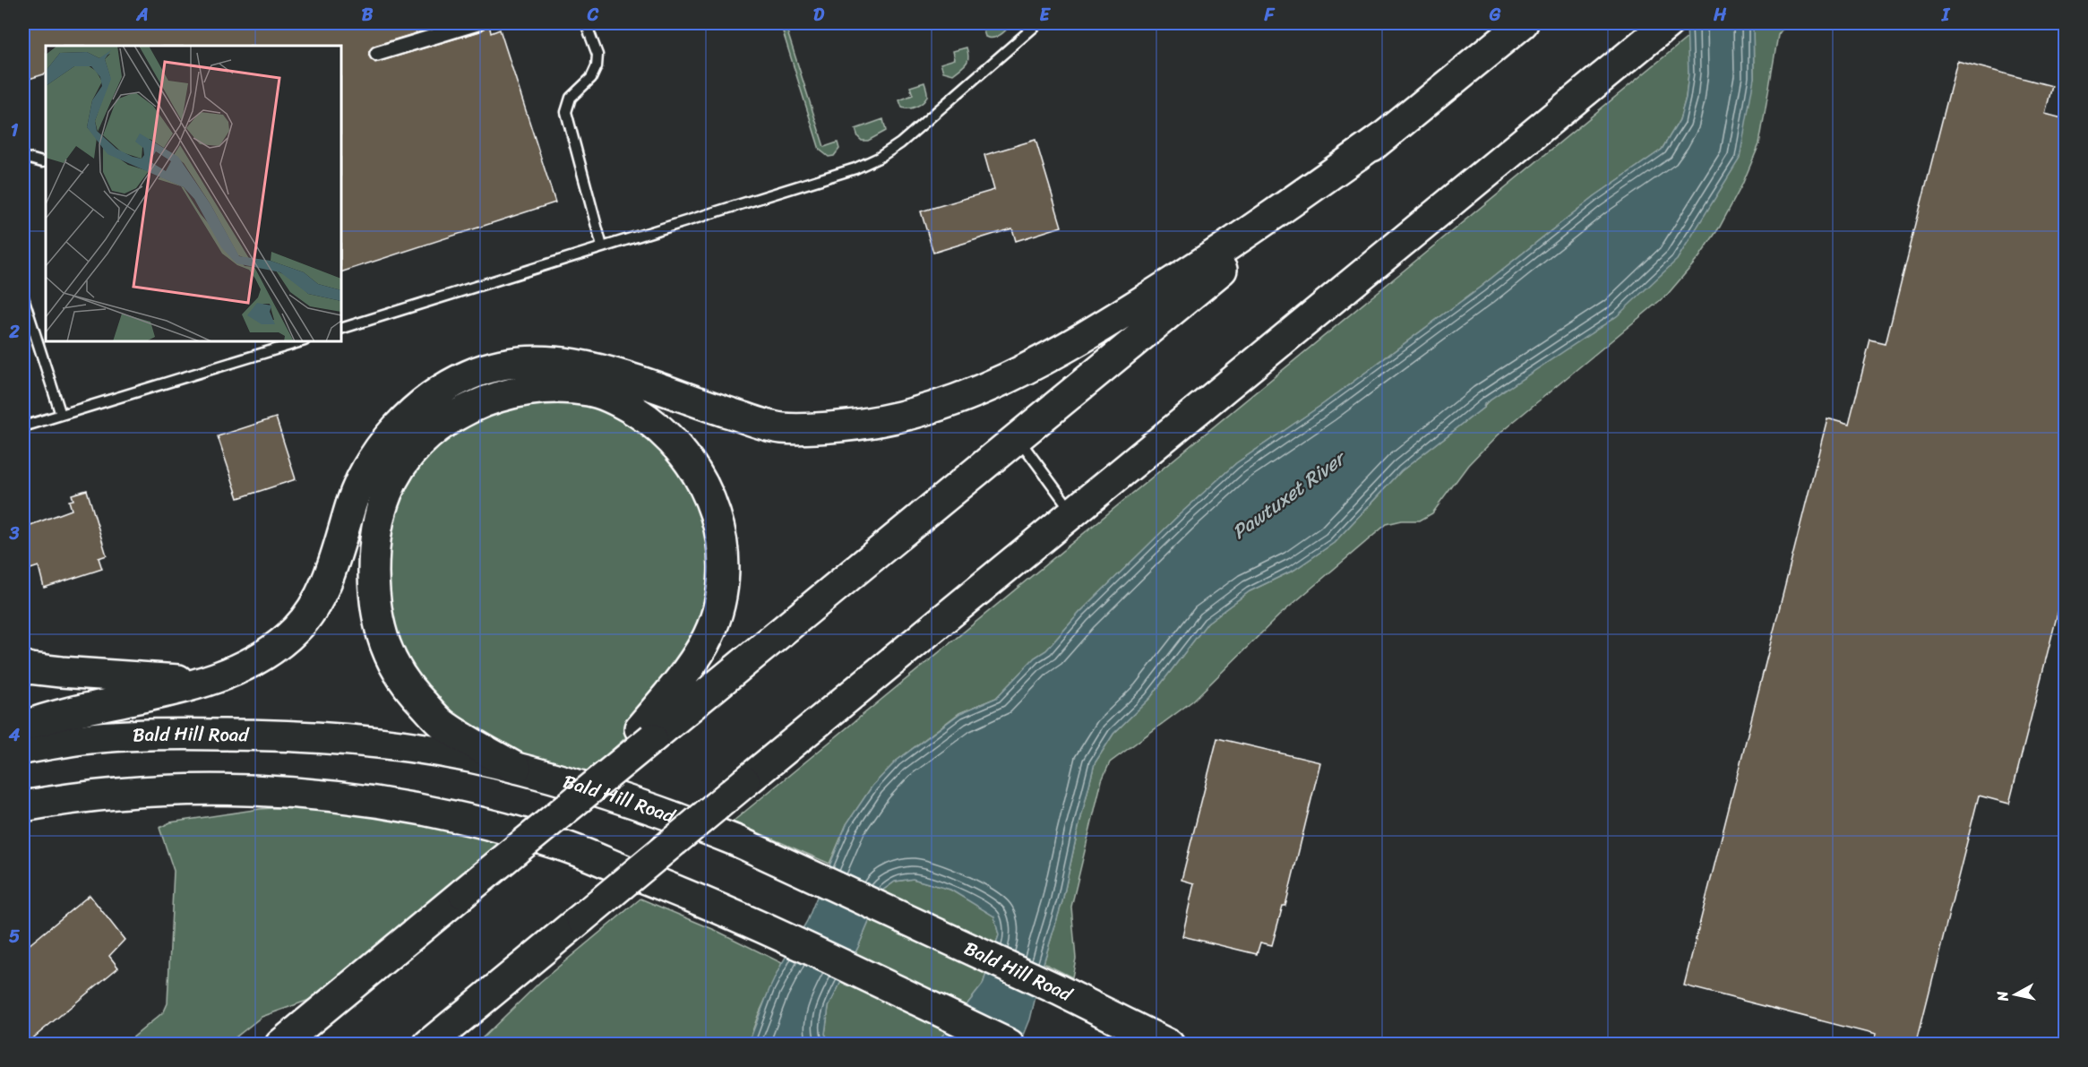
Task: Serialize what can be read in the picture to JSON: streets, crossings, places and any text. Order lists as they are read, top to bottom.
{
  "streets": {
    "main road": ["Bald Hill Road"]
  },
  "water": ["Pawtuxet River"],
  "north": "left",
  "grid": {
    "columns": [
      "A",
      "B",
      "C",
      "D",
      "E",
      "F",
      "G",
      "H",
      "I"
    ],
    "rows": [
      "1",
      "2",
      "3",
      "4",
      "5"
    ]
  }
}
